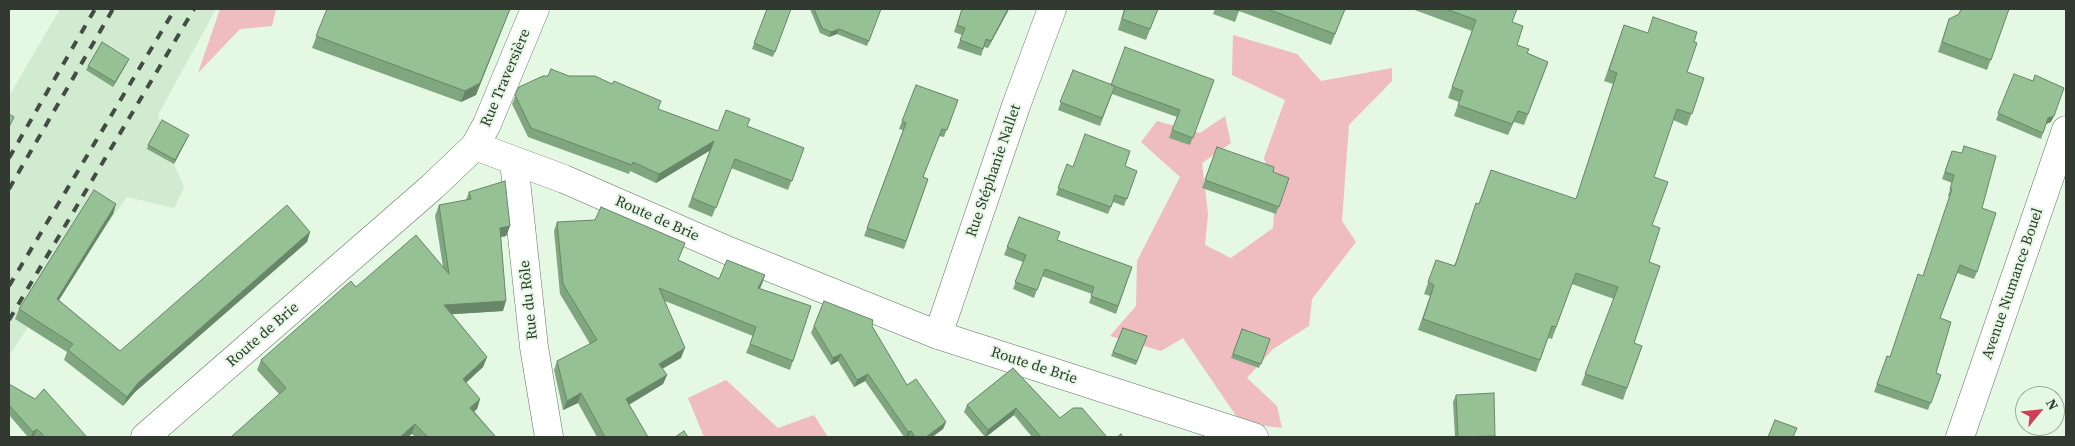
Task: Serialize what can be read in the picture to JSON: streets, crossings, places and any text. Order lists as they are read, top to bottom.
{
  "streets": {
    "street": [
      "Rue Traversière",
      "Rue Stéphanie Nallet",
      "Route de Brie",
      "Avenue Numance Bouel",
      "Rue du Rôle"
    ]
  },
  "crossings": [
    ["Rue Traversière", "Route de Brie"],
    ["Rue Stéphanie Nallet", "Route de Brie"],
    ["Route de Brie", "Rue du Rôle"]
  ],
  "north": "top right"
}
